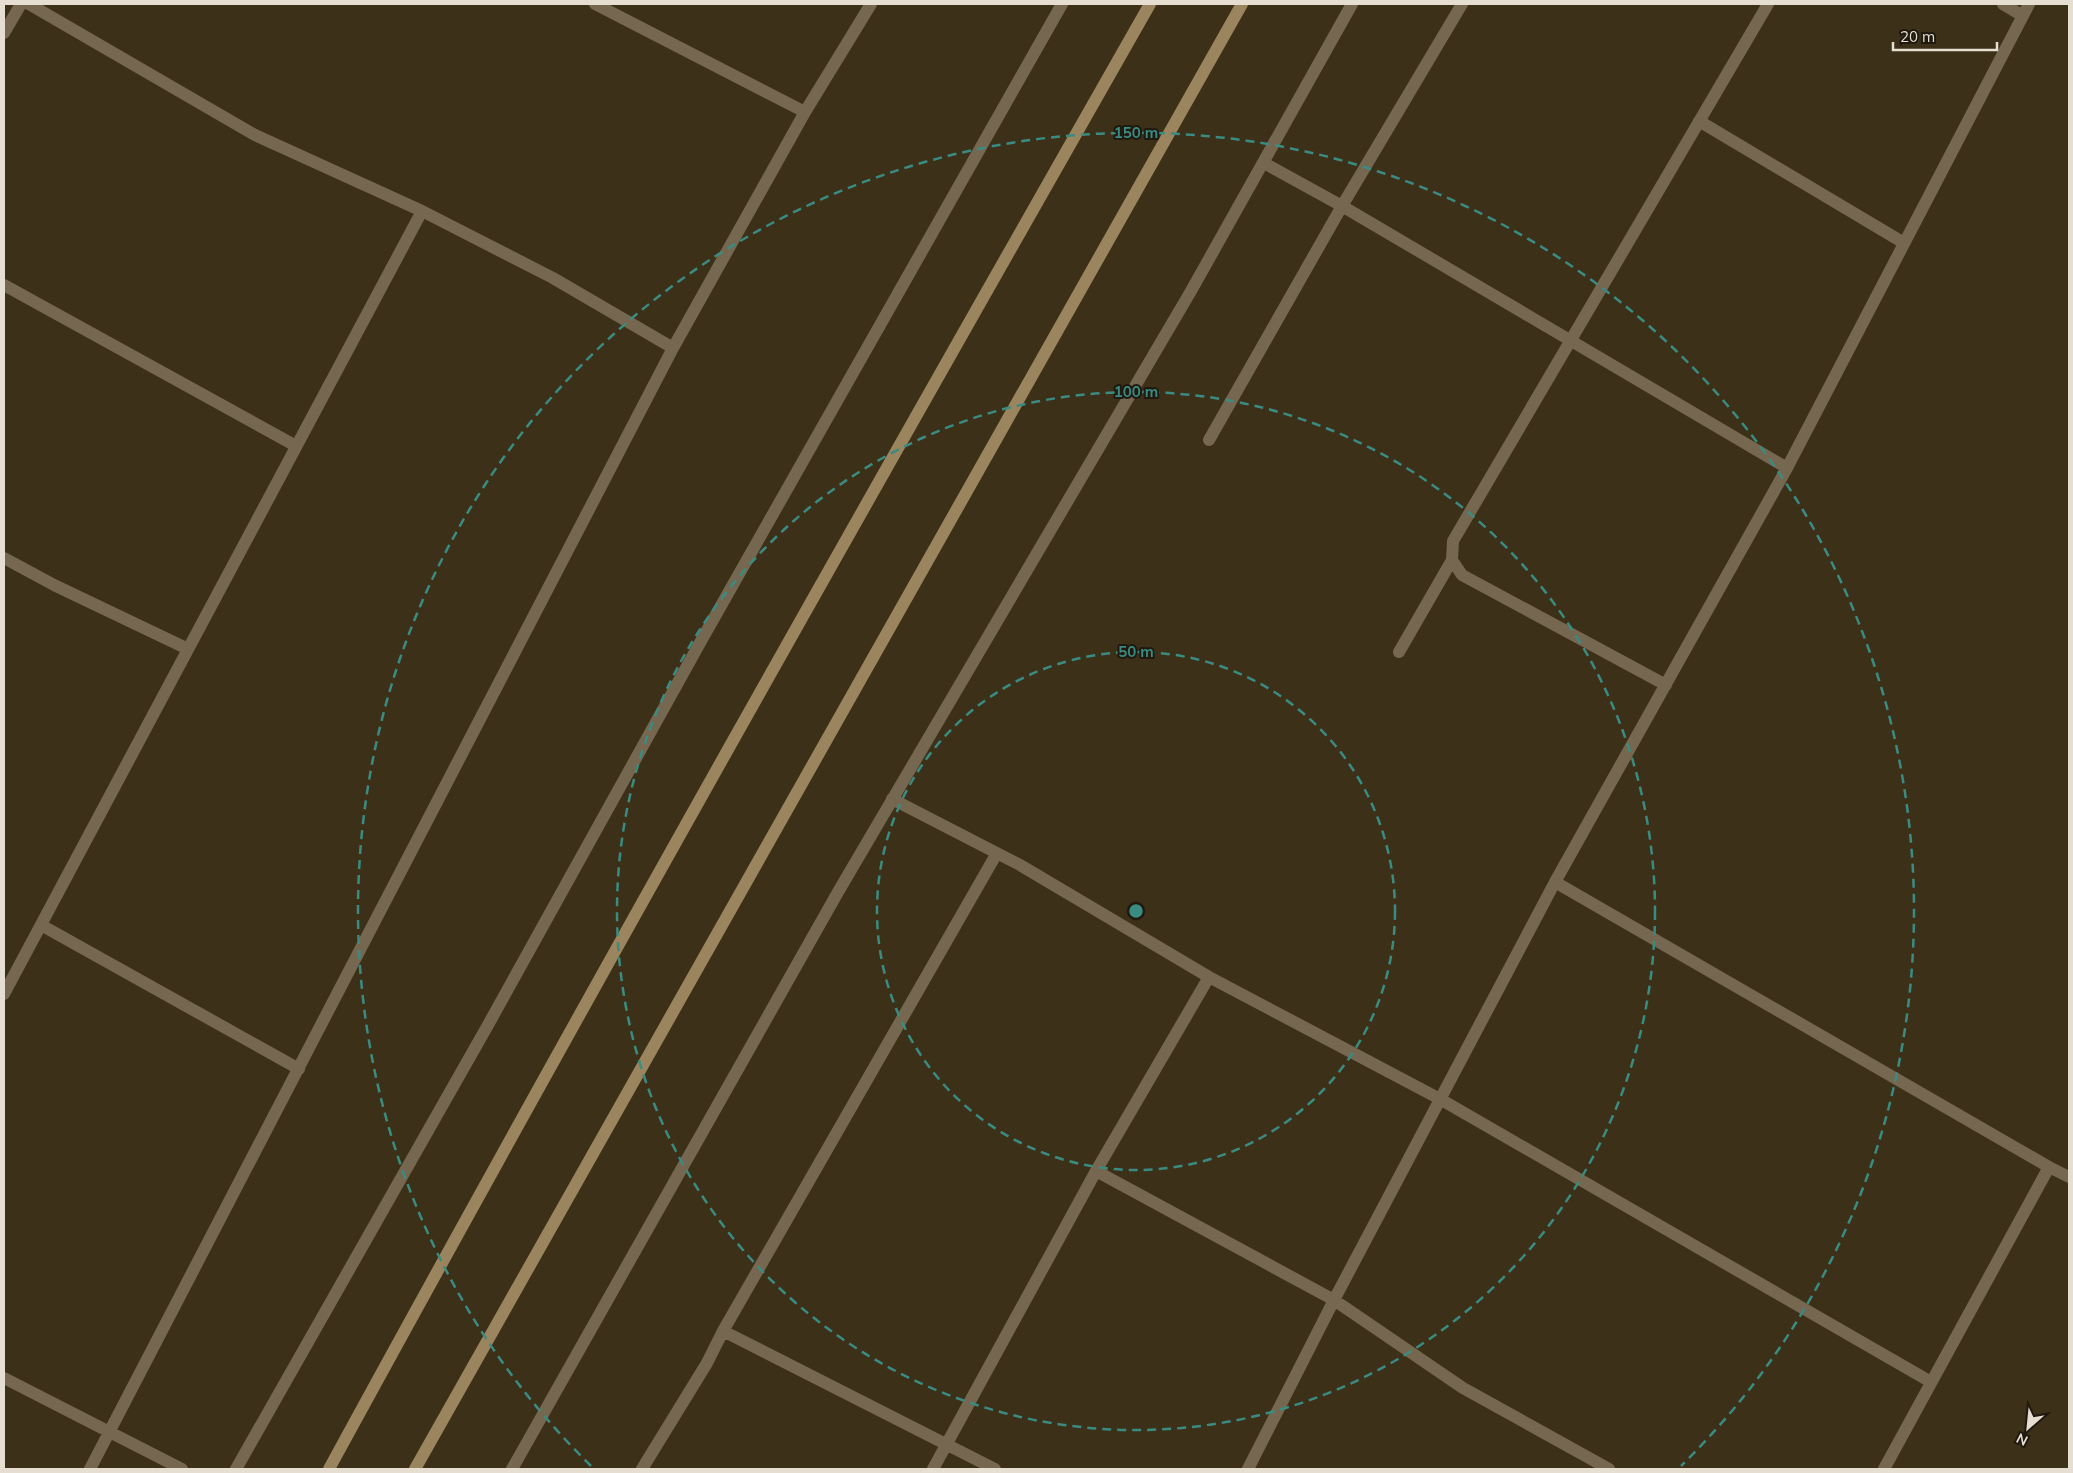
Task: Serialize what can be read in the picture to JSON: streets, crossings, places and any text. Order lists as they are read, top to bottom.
{
  "scale_bar": "20 m",
  "north": "bottom left",
  "rings": ["150 m", "100 m", "50 m"]
}
